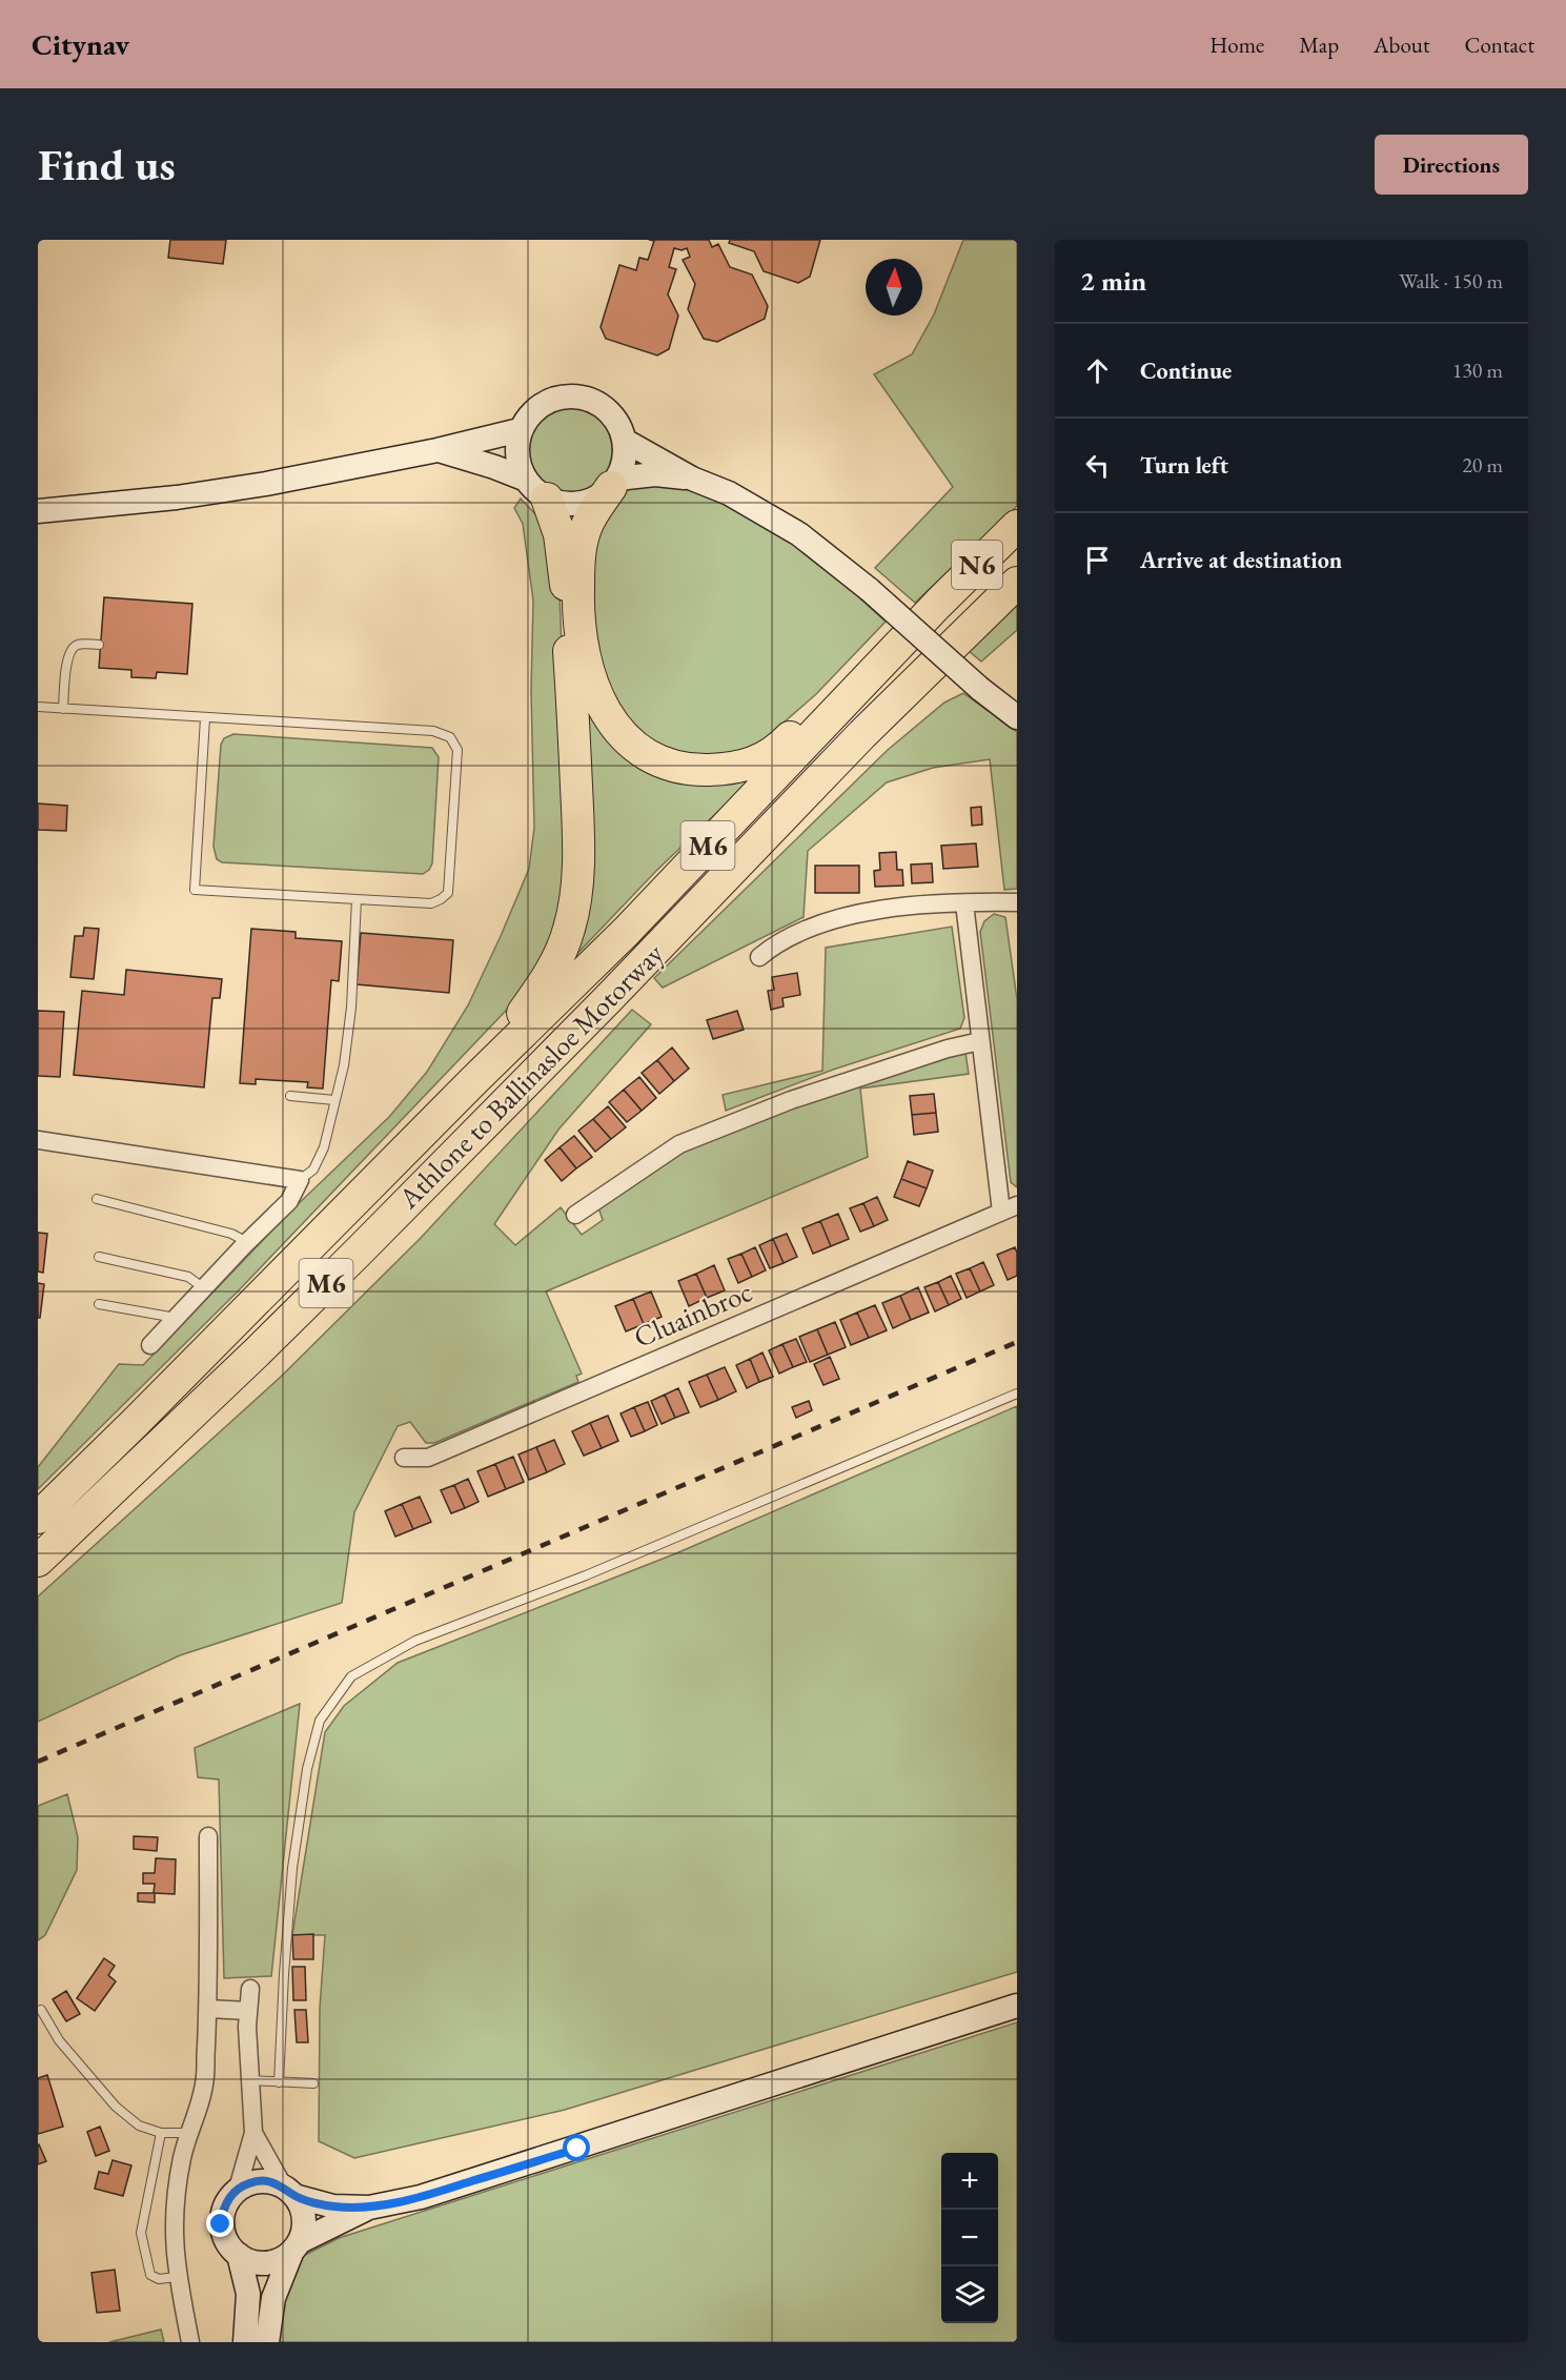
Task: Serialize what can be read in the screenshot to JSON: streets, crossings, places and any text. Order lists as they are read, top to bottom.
{
  "streets": {
    "highway": ["N6", "M6", "Athlone to Ballinasloe Motorway"],
    "street": ["Cluainbroc"]
  },
  "crossings": [
    ["N6", "Athlone to Ballinasloe Motorway"]
  ],
  "north": "top",
  "page": {
    "header": "Citynav",
    "nav": [
      "Home",
      "Map",
      "About",
      "Contact"
    ],
    "buttons": "Directions",
    "title": "Find us",
    "heading": ["2 min", "Walk · 150 m"],
    "list": [
      ["Continue", "130 m"],
      ["Turn left", "20 m"],
      "Arrive at destination"
    ],
    "map_buttons": ["+", "−"]
  }
}
